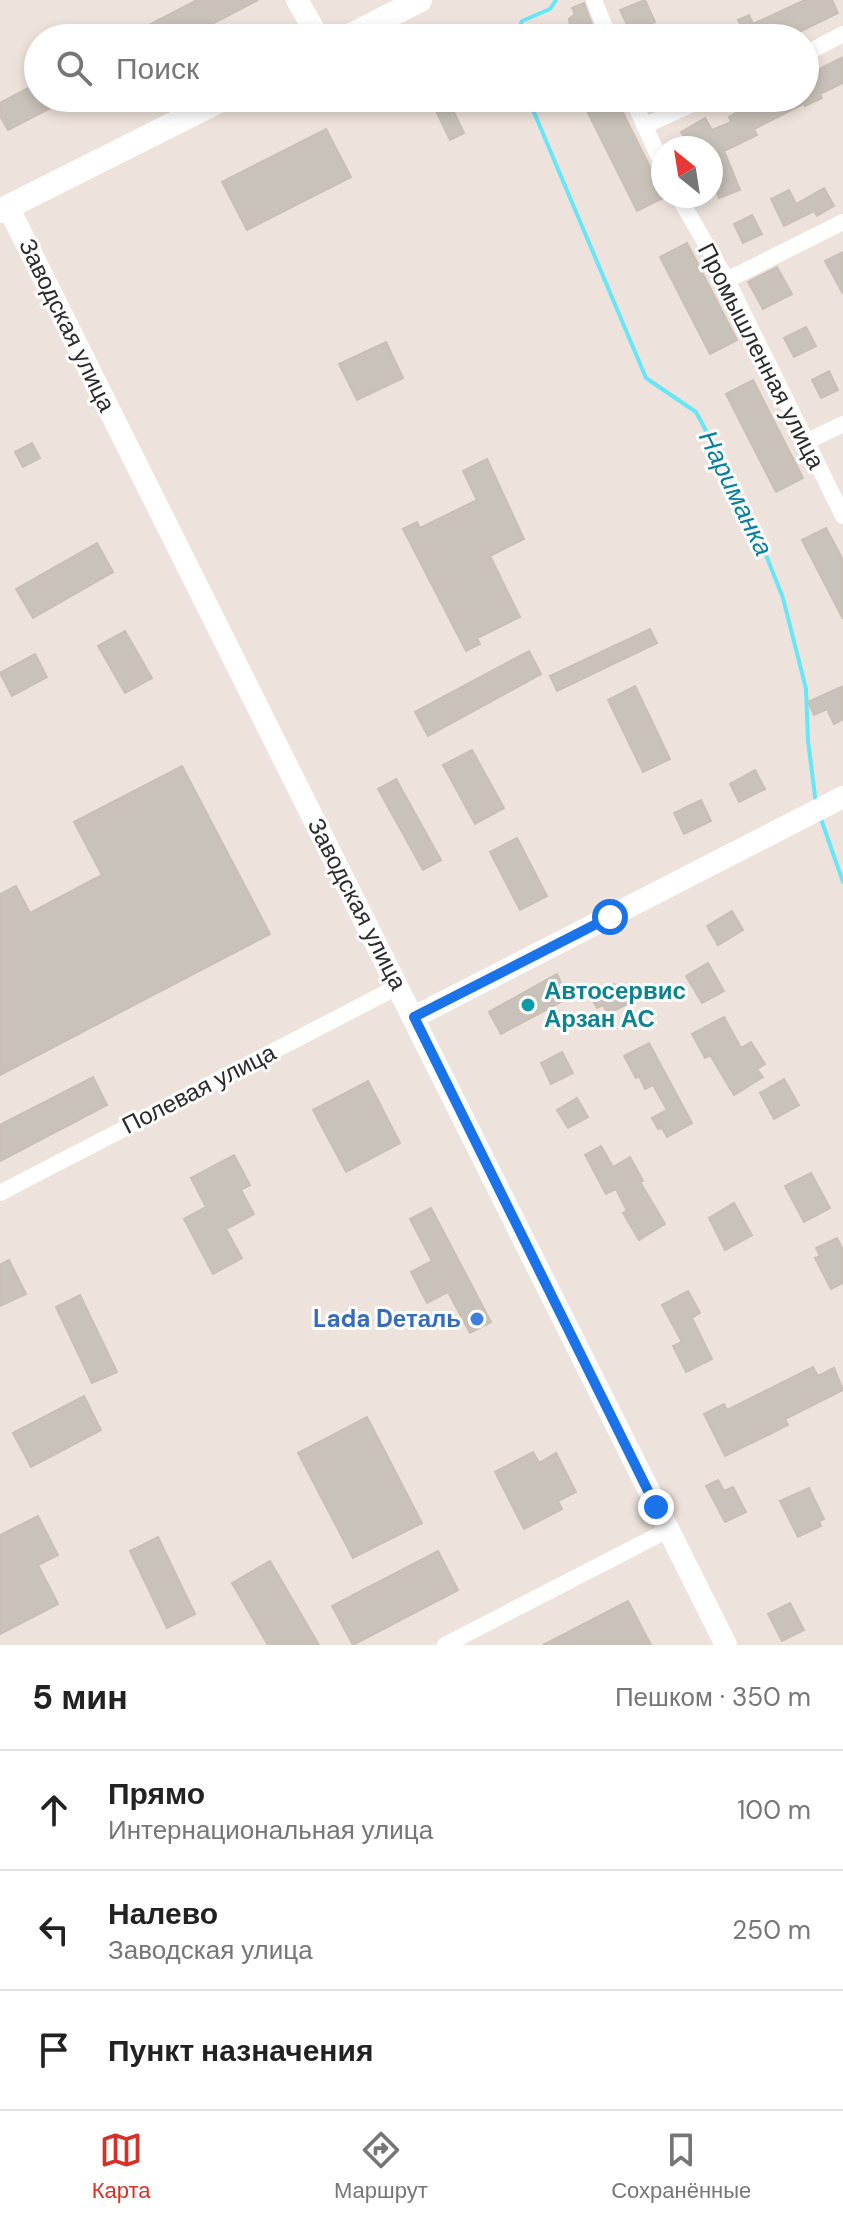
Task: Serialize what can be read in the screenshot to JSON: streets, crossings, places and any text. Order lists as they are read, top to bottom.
{
  "streets": {
    "street": ["Заводская улица", "Промышленная улица", "Полевая улица"]
  },
  "crossings": [
    ["Заводская улица", "Полевая улица"]
  ],
  "water": ["Нариманка"],
  "places": ["Автосервис Арзан АС", "Lada Dеталь"],
  "north": "top left",
  "page": {
    "search": "Поиск",
    "heading": ["5 мин", "Пешком · 350 m"],
    "list": [
      ["Прямо", "Интернациональная улица", "100 m"],
      ["Налево", "Заводская улица", "250 m"],
      "Пункт назначения"
    ],
    "nav": ["Карта", "Маршрут", "Сохранённые"]
  }
}
